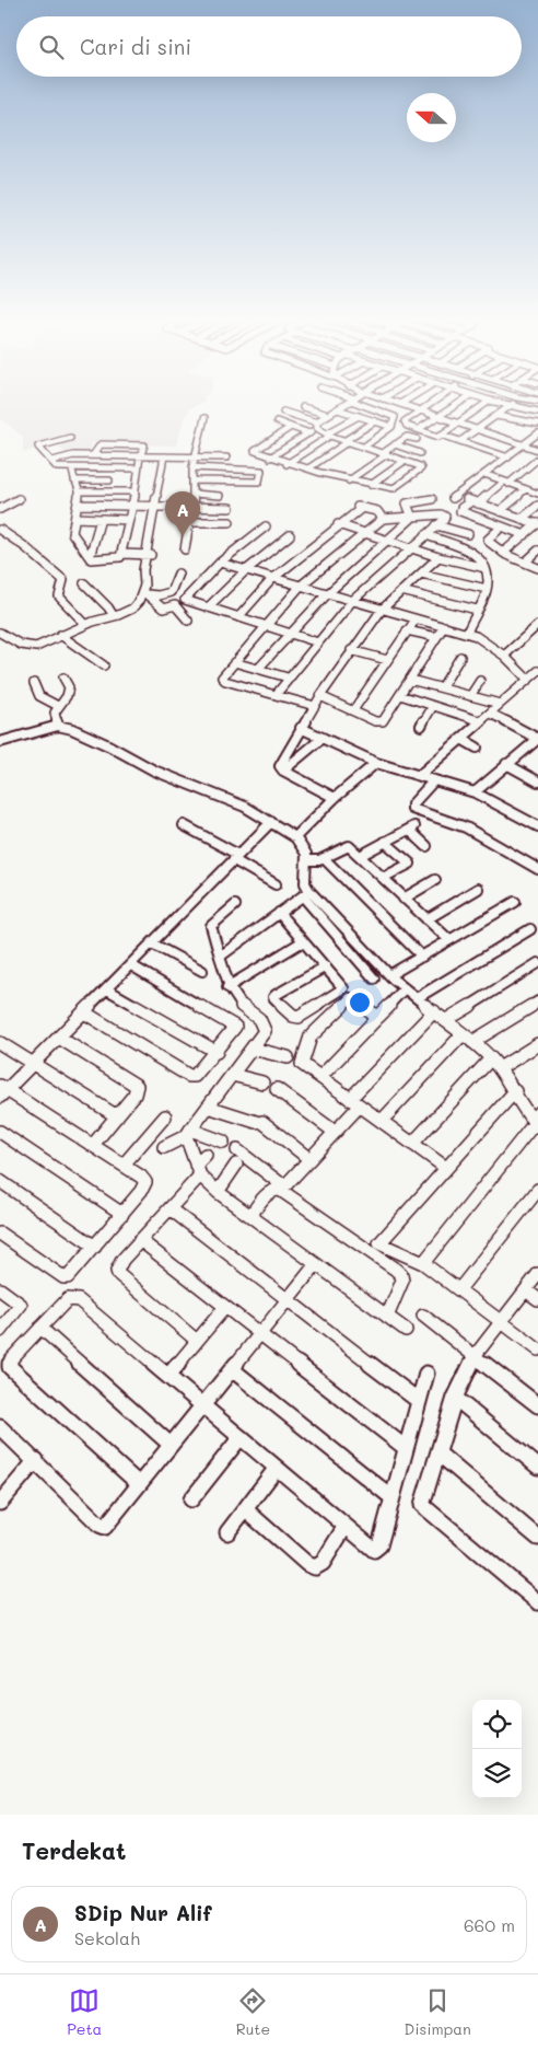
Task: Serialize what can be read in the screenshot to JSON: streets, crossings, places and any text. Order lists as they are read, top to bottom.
{
  "north": "left",
  "page": {
    "search": "Cari di sini",
    "pins": "A",
    "heading": "Terdekat",
    "list": [
      {
        "mark": "A",
        "name": "SDip Nur Alif",
        "note": "Sekolah",
        "value": "660 m"
      }
    ],
    "nav": ["Peta", "Rute", "Disimpan"]
  }
}
